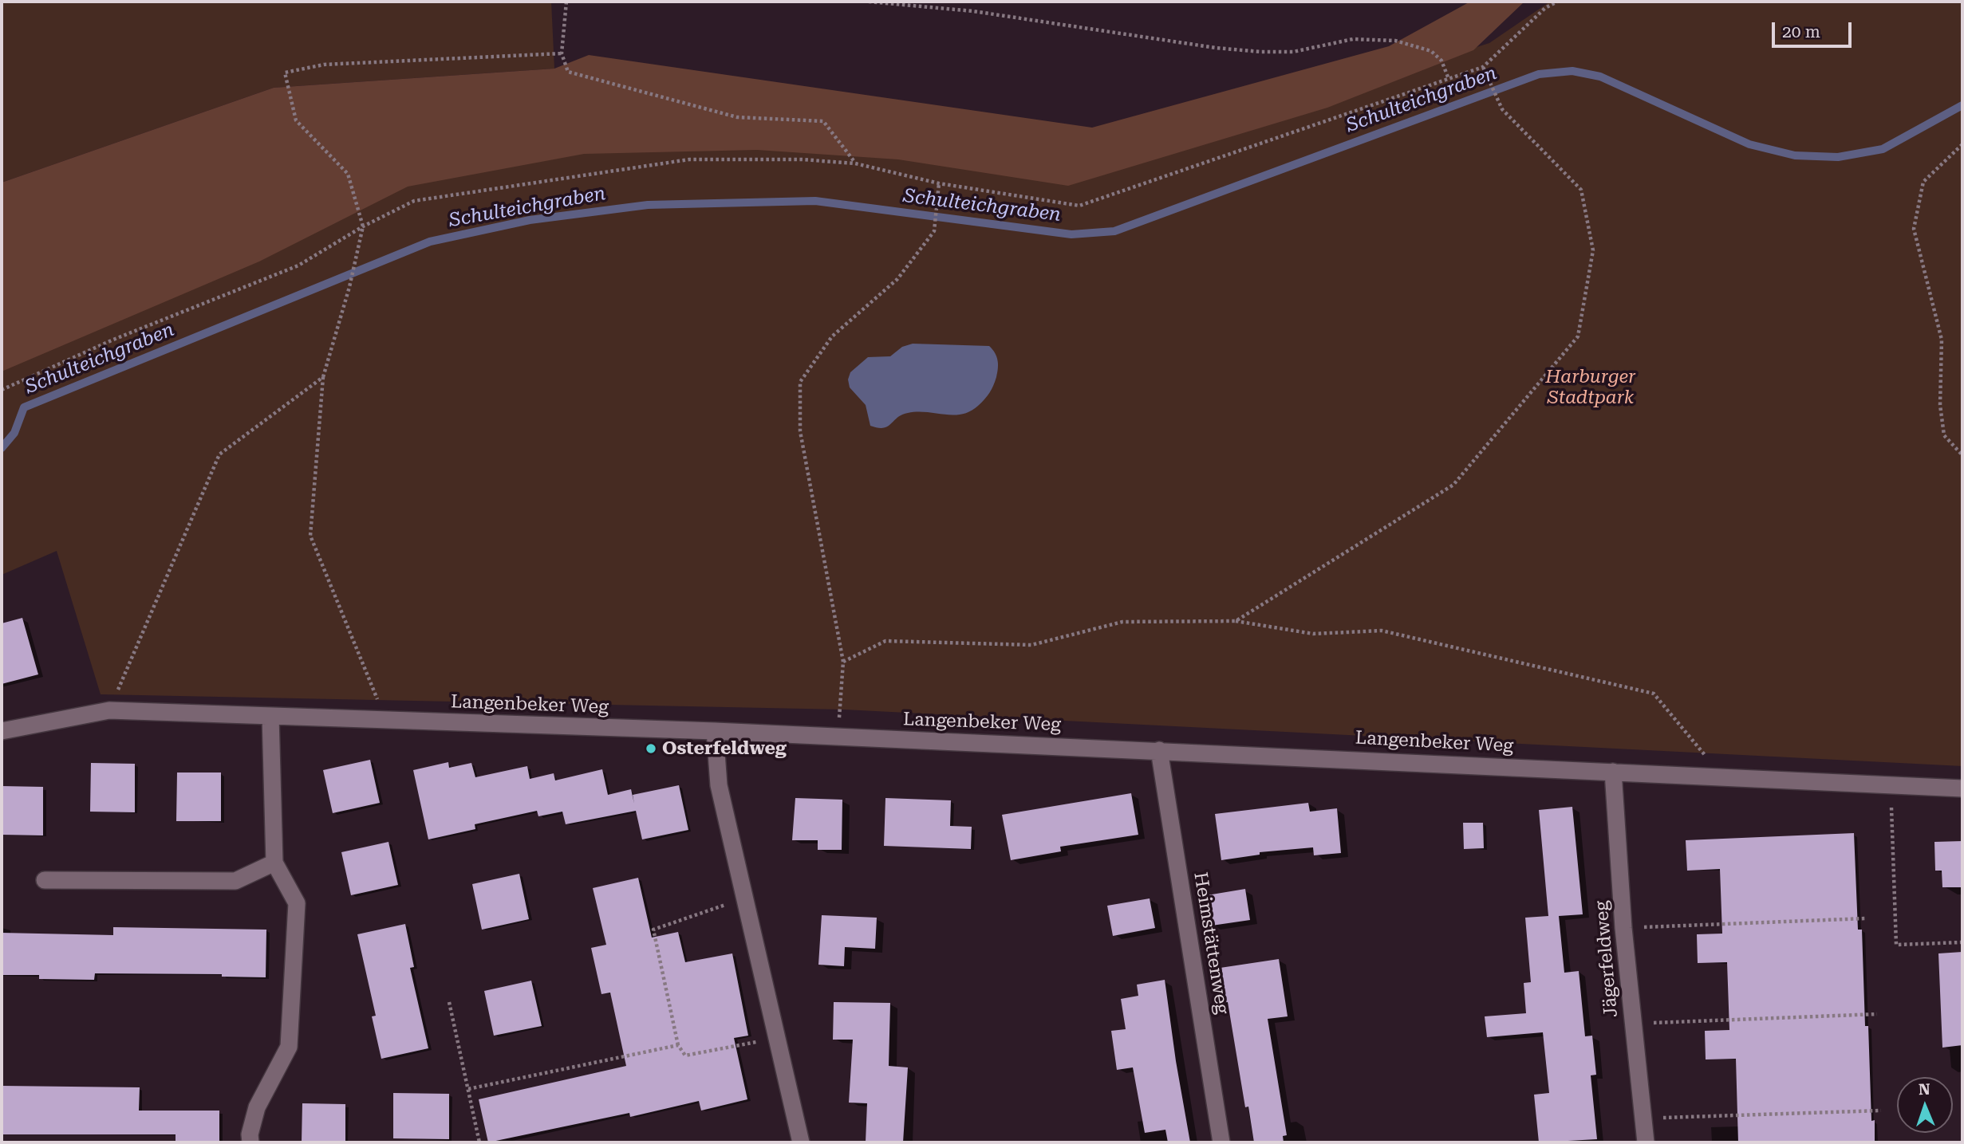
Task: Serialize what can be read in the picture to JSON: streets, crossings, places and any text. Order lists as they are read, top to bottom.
{
  "streets": {
    "street": ["Langenbeker Weg", "Heimstättenweg", "Jägerfeldweg"]
  },
  "crossings": [
    ["Langenbeker Weg", "Heimstättenweg"],
    ["Langenbeker Weg", "Jägerfeldweg"]
  ],
  "water": ["Schulteichgraben"],
  "parks": ["Harburger Stadtpark"],
  "places": ["Osterfeldweg"],
  "scale_bar": "20 m",
  "north": "top"
}
